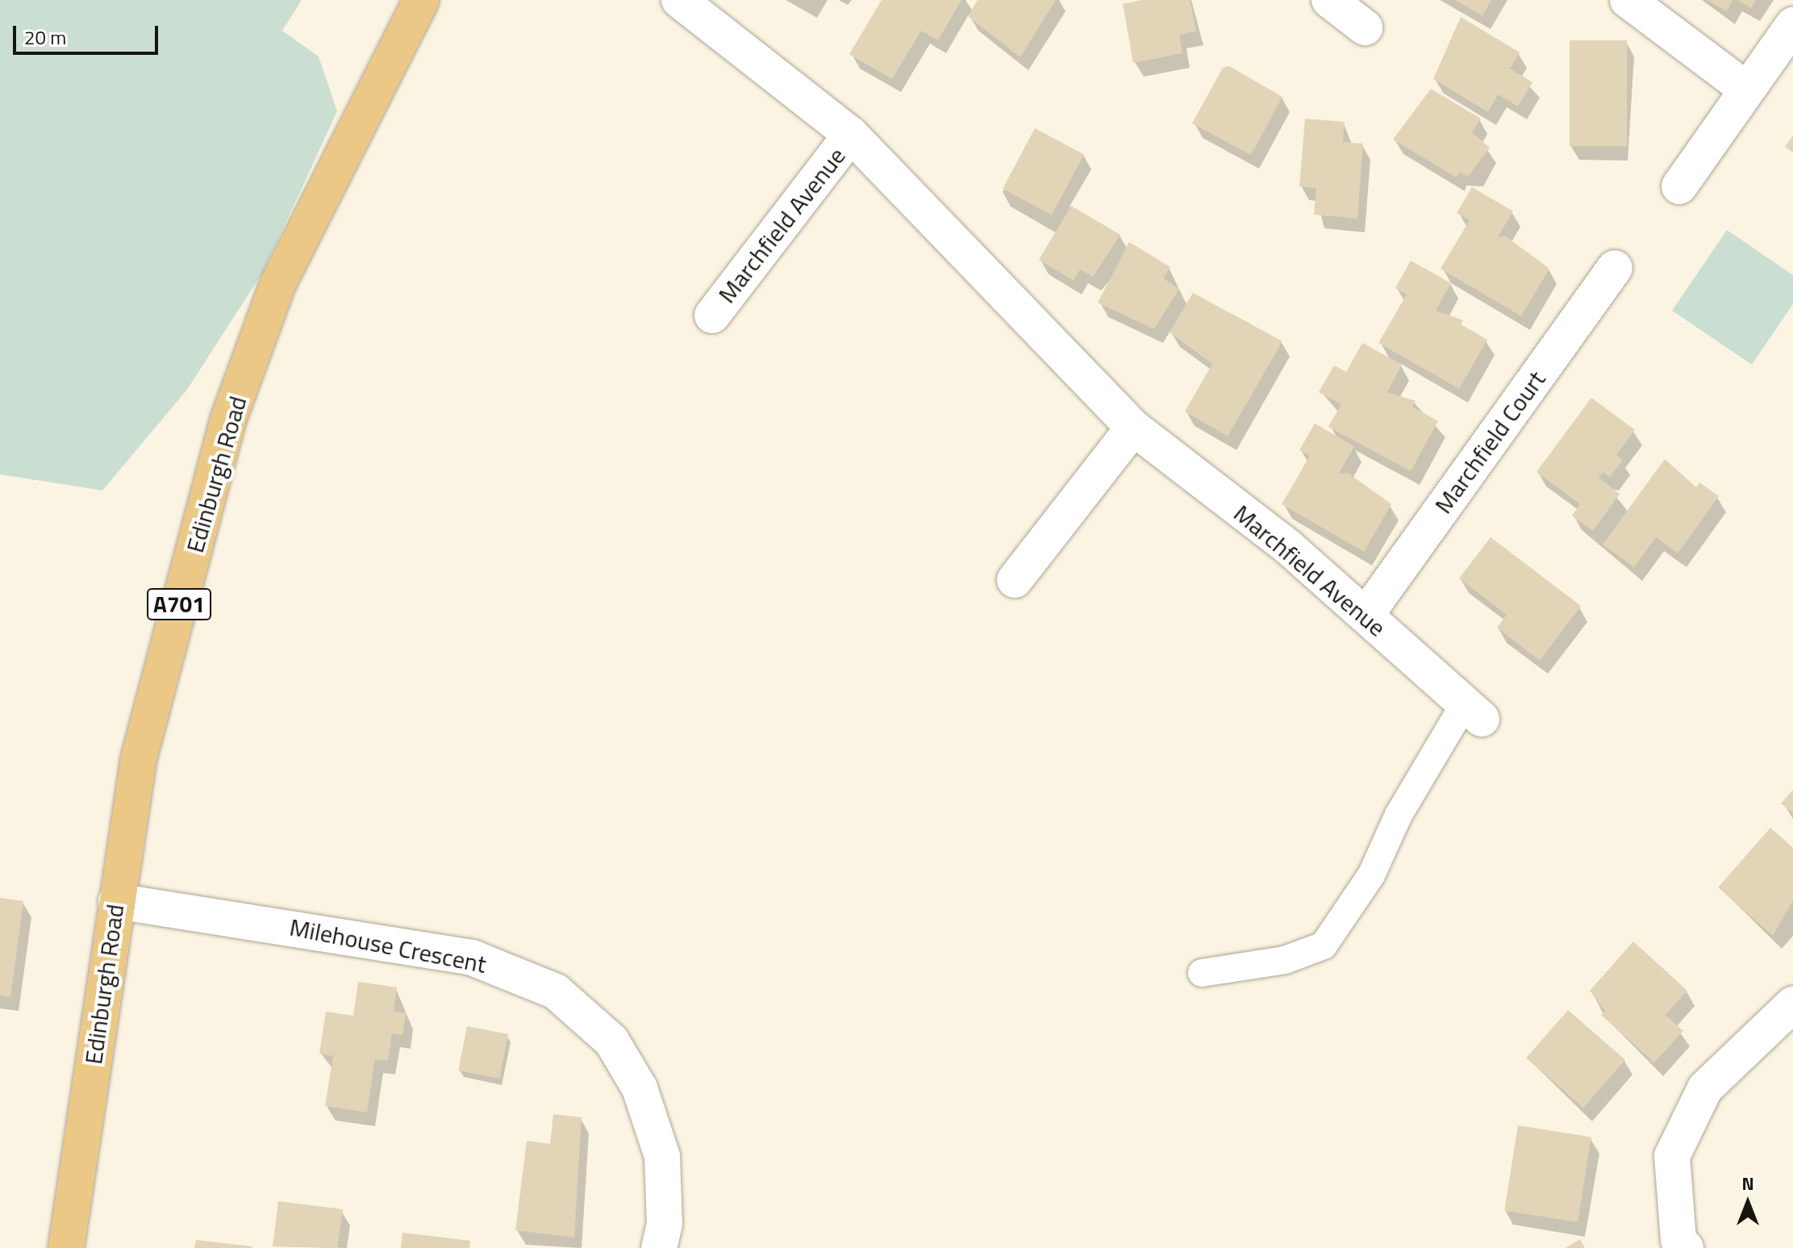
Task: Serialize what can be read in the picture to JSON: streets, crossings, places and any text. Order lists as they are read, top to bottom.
{
  "streets": {
    "main road": ["Edinburgh Road", "A701"],
    "street": ["Marchfield Avenue", "Marchfield Court", "Milehouse Crescent"]
  },
  "crossings": [
    ["Marchfield Avenue", "Marchfield Court"],
    ["Edinburgh Road", "Milehouse Crescent"]
  ],
  "scale_bar": "20 m",
  "north": "top"
}
